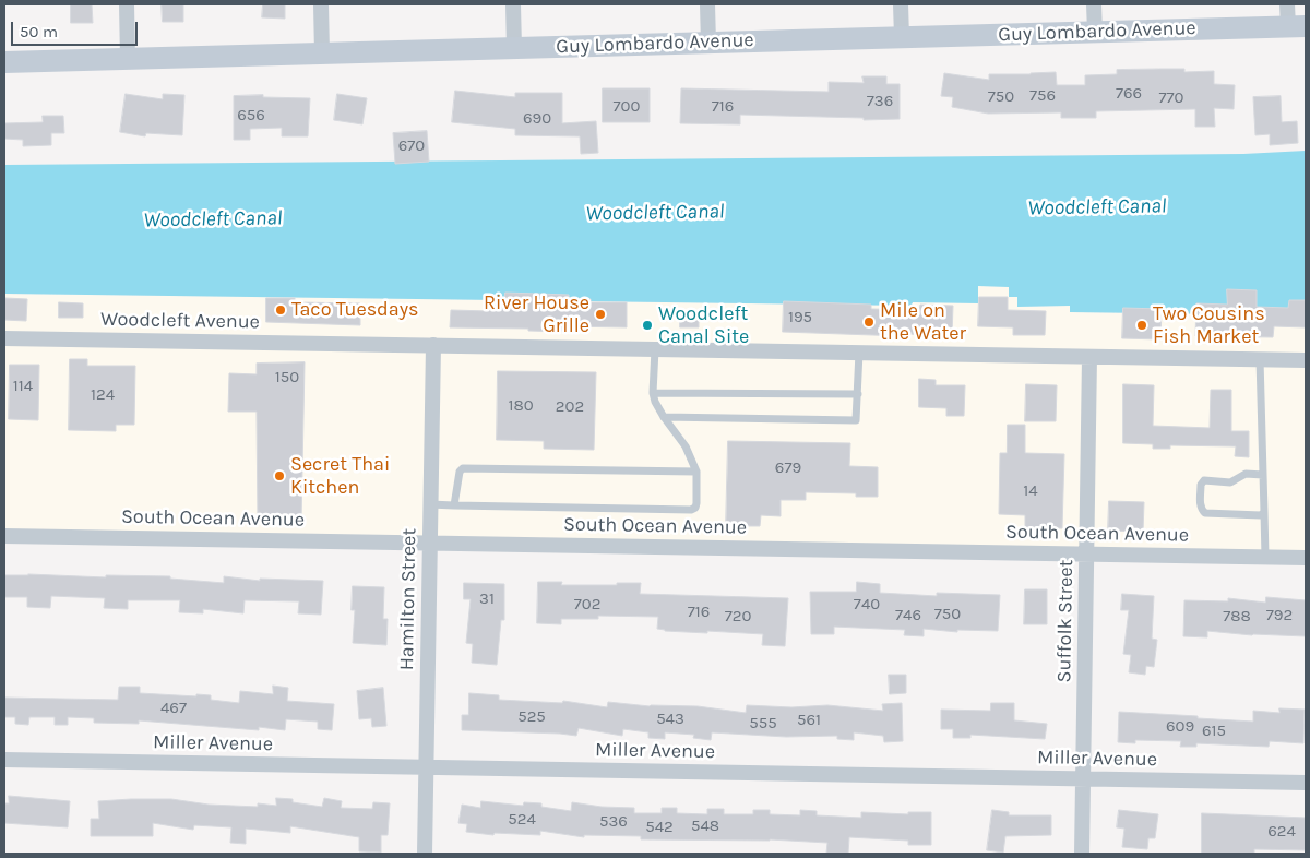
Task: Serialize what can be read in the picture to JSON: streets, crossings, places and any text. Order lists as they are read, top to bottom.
{
  "streets": {
    "street": [
      "Guy Lombardo Avenue",
      "Woodcleft Avenue",
      "South Ocean Avenue",
      "Hamilton Street",
      "Suffolk Street",
      "Miller Avenue"
    ]
  },
  "crossings": [
    ["Woodcleft Avenue", "Hamilton Street"],
    ["Woodcleft Avenue", "Suffolk Street"],
    ["South Ocean Avenue", "Hamilton Street"],
    ["South Ocean Avenue", "Suffolk Street"],
    ["Hamilton Street", "Miller Avenue"],
    ["Suffolk Street", "Miller Avenue"]
  ],
  "water": ["Woodcleft Canal"],
  "places": [
    "Taco Tuesdays",
    "River House Grille",
    "Mile on the Water",
    "Woodcleft Canal Site",
    "Two Cousins Fish Market",
    "Secret Thai Kitchen"
  ],
  "house_numbers": [
    "766",
    "756",
    "750",
    "770",
    "736",
    "700",
    "716",
    "656",
    "690",
    "670",
    "195",
    "150",
    "114",
    "124",
    "180",
    "202",
    "679",
    "14",
    "31",
    "702",
    "740",
    "716",
    "750",
    "746",
    "792",
    "720",
    "788",
    "467",
    "525",
    "543",
    "561",
    "555",
    "609",
    "615",
    "524",
    "536",
    "548",
    "542",
    "624"
  ],
  "scale_bar": "50 m"
}
